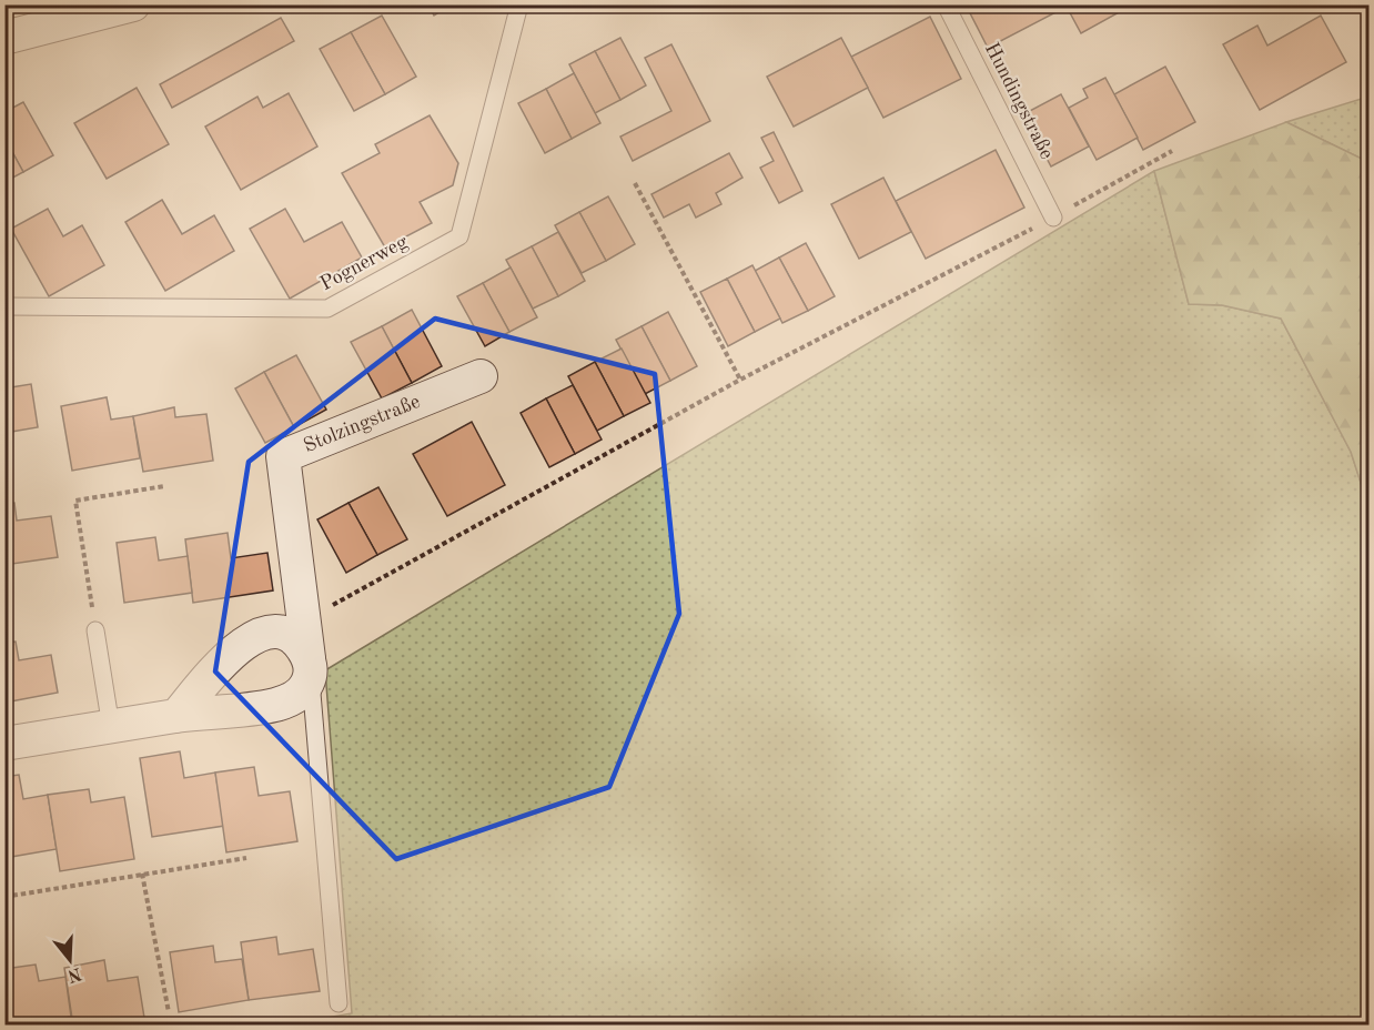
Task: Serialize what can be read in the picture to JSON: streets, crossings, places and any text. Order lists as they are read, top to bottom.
{
  "streets": {
    "street": ["Stolzingstraße"],
    "lane": ["Hundingstraße", "Pognerweg"]
  },
  "north": "bottom"
}
